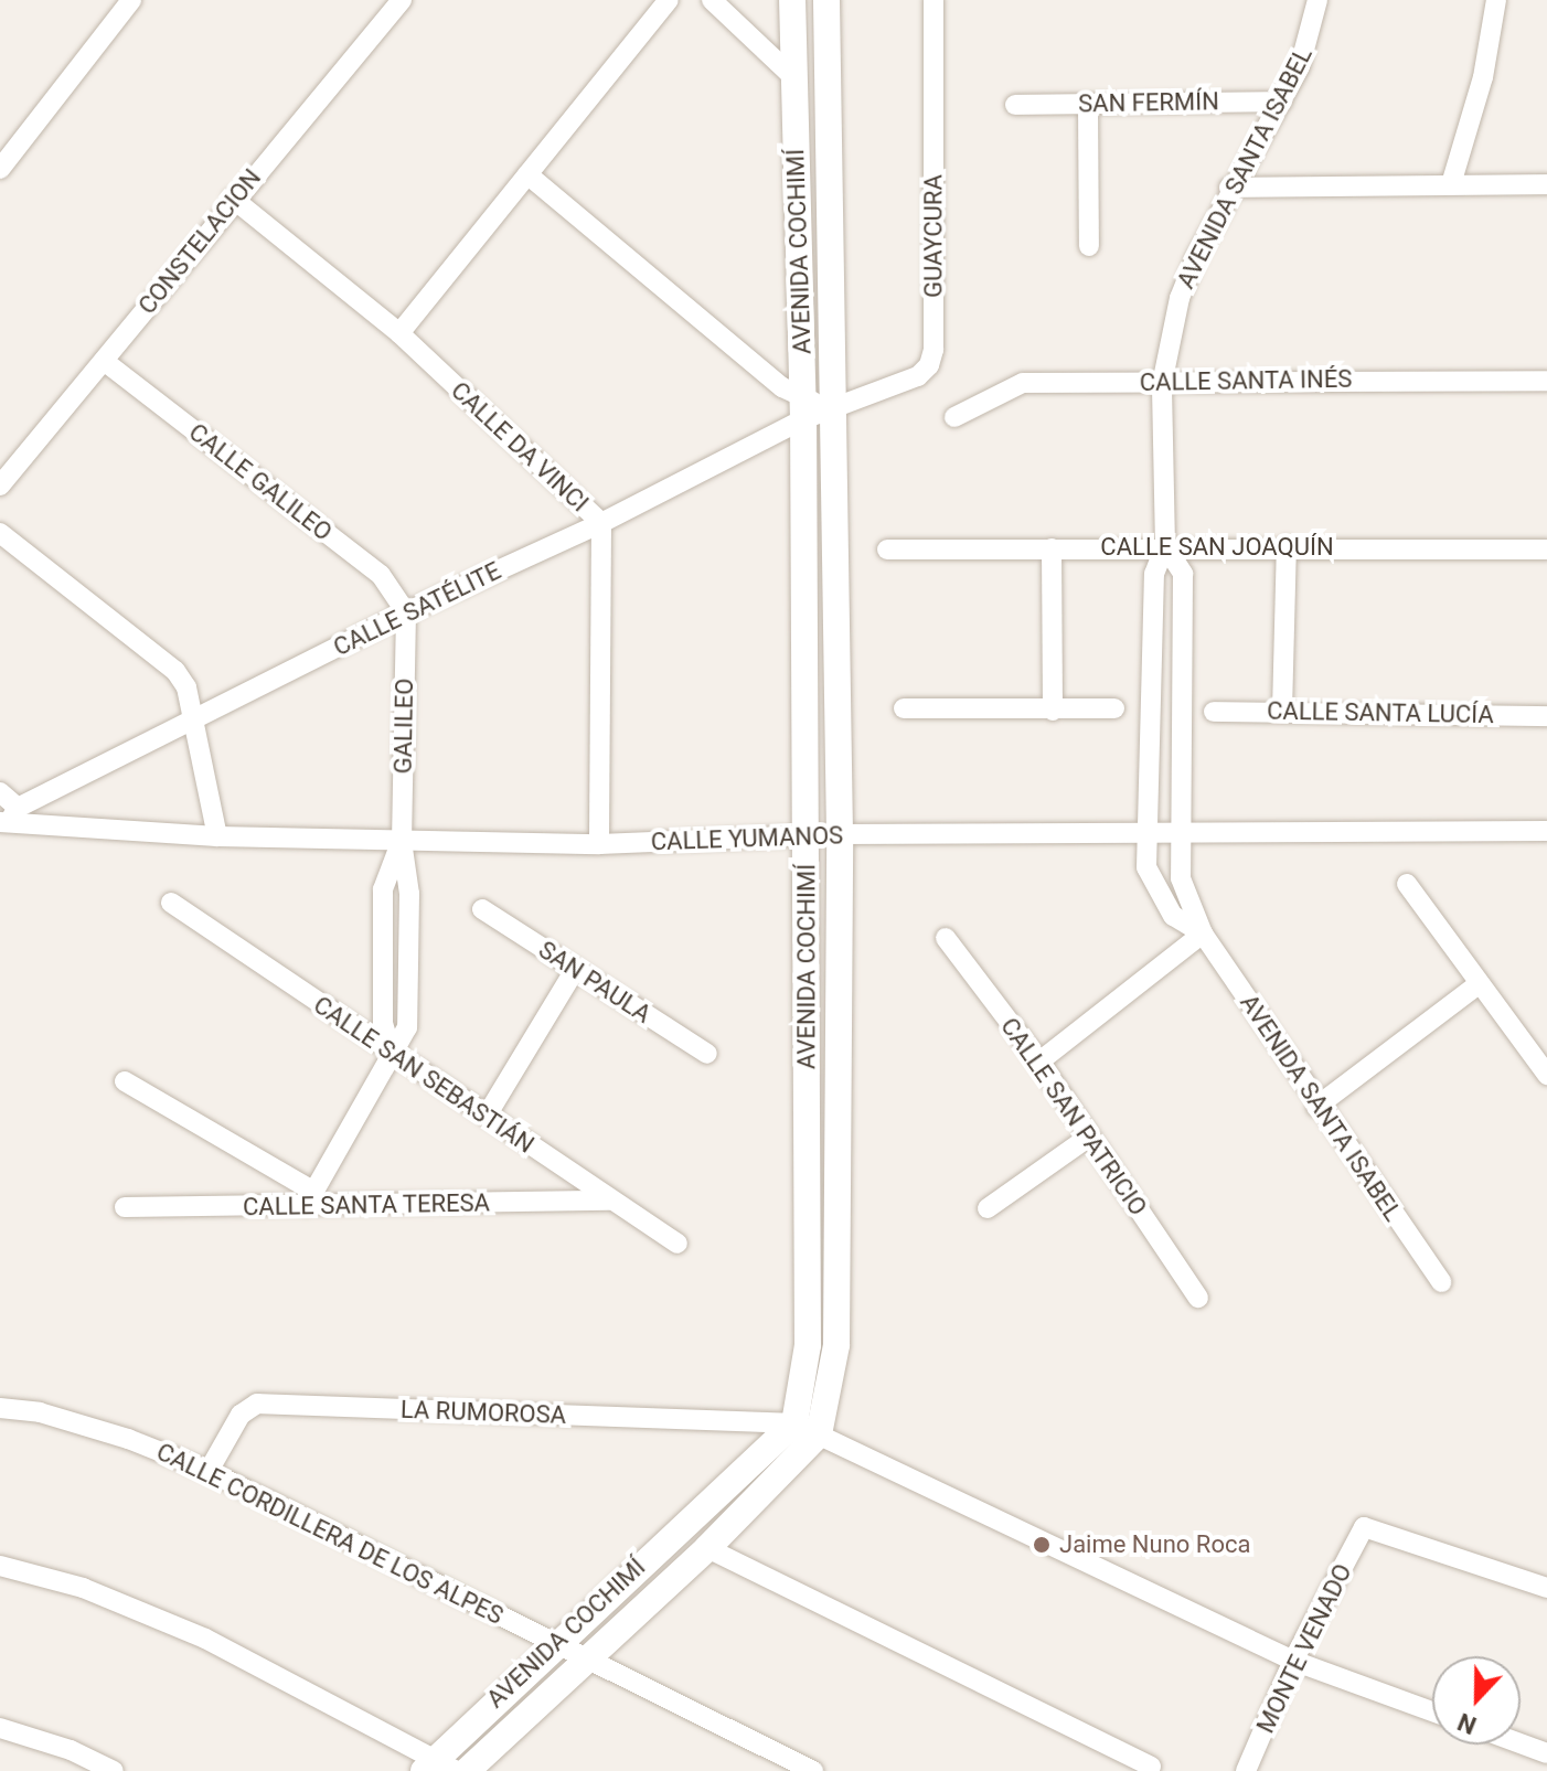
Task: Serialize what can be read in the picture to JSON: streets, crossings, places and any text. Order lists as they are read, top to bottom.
{
  "streets": {
    "street": [
      "SAN FERMÍN",
      "AVENIDA SANTA ISABEL",
      "GUAYCURA",
      "CONSTELACION",
      "AVENIDA COCHIMÍ",
      "CALLE SANTA INÉS",
      "CALLE DA VINCI",
      "CALLE GALILEO",
      "CALLE SAN JOAQUÍN",
      "CALLE SATÉLITE",
      "CALLE SANTA LUCÍA",
      "GALILEO",
      "CALLE YUMANOS",
      "SAN PAULA",
      "CALLE SAN SEBASTIÁN",
      "CALLE SAN PATRICIO",
      "CALLE SANTA TERESA",
      "LA RUMOROSA",
      "CALLE CORDILLERA DE LOS ALPES",
      "MONTE VENADO"
    ]
  },
  "crossings": [
    ["SAN FERMÍN", "AVENIDA SANTA ISABEL"],
    ["AVENIDA SANTA ISABEL", "CALLE SANTA INÉS"],
    ["AVENIDA SANTA ISABEL", "CALLE SAN JOAQUÍN"],
    ["AVENIDA SANTA ISABEL", "CALLE YUMANOS"],
    ["GUAYCURA", "AVENIDA COCHIMÍ"],
    ["CONSTELACION", "CALLE DA VINCI"],
    ["CONSTELACION", "CALLE GALILEO"],
    ["AVENIDA COCHIMÍ", "CALLE SATÉLITE"],
    ["AVENIDA COCHIMÍ", "CALLE YUMANOS"],
    ["AVENIDA COCHIMÍ", "LA RUMOROSA"],
    ["AVENIDA COCHIMÍ", "CALLE CORDILLERA DE LOS ALPES"],
    ["CALLE DA VINCI", "CALLE SATÉLITE"],
    ["CALLE DA VINCI", "CALLE YUMANOS"],
    ["CALLE GALILEO", "CALLE SATÉLITE"],
    ["CALLE GALILEO", "GALILEO"],
    ["CALLE SATÉLITE", "GALILEO"],
    ["CALLE SATÉLITE", "CALLE YUMANOS"],
    ["GALILEO", "CALLE YUMANOS"],
    ["GALILEO", "CALLE SAN SEBASTIÁN"],
    ["CALLE SAN SEBASTIÁN", "CALLE SANTA TERESA"],
    ["LA RUMOROSA", "CALLE CORDILLERA DE LOS ALPES"]
  ],
  "places": ["Jaime Nuno Roca"],
  "north": "bottom"
}
